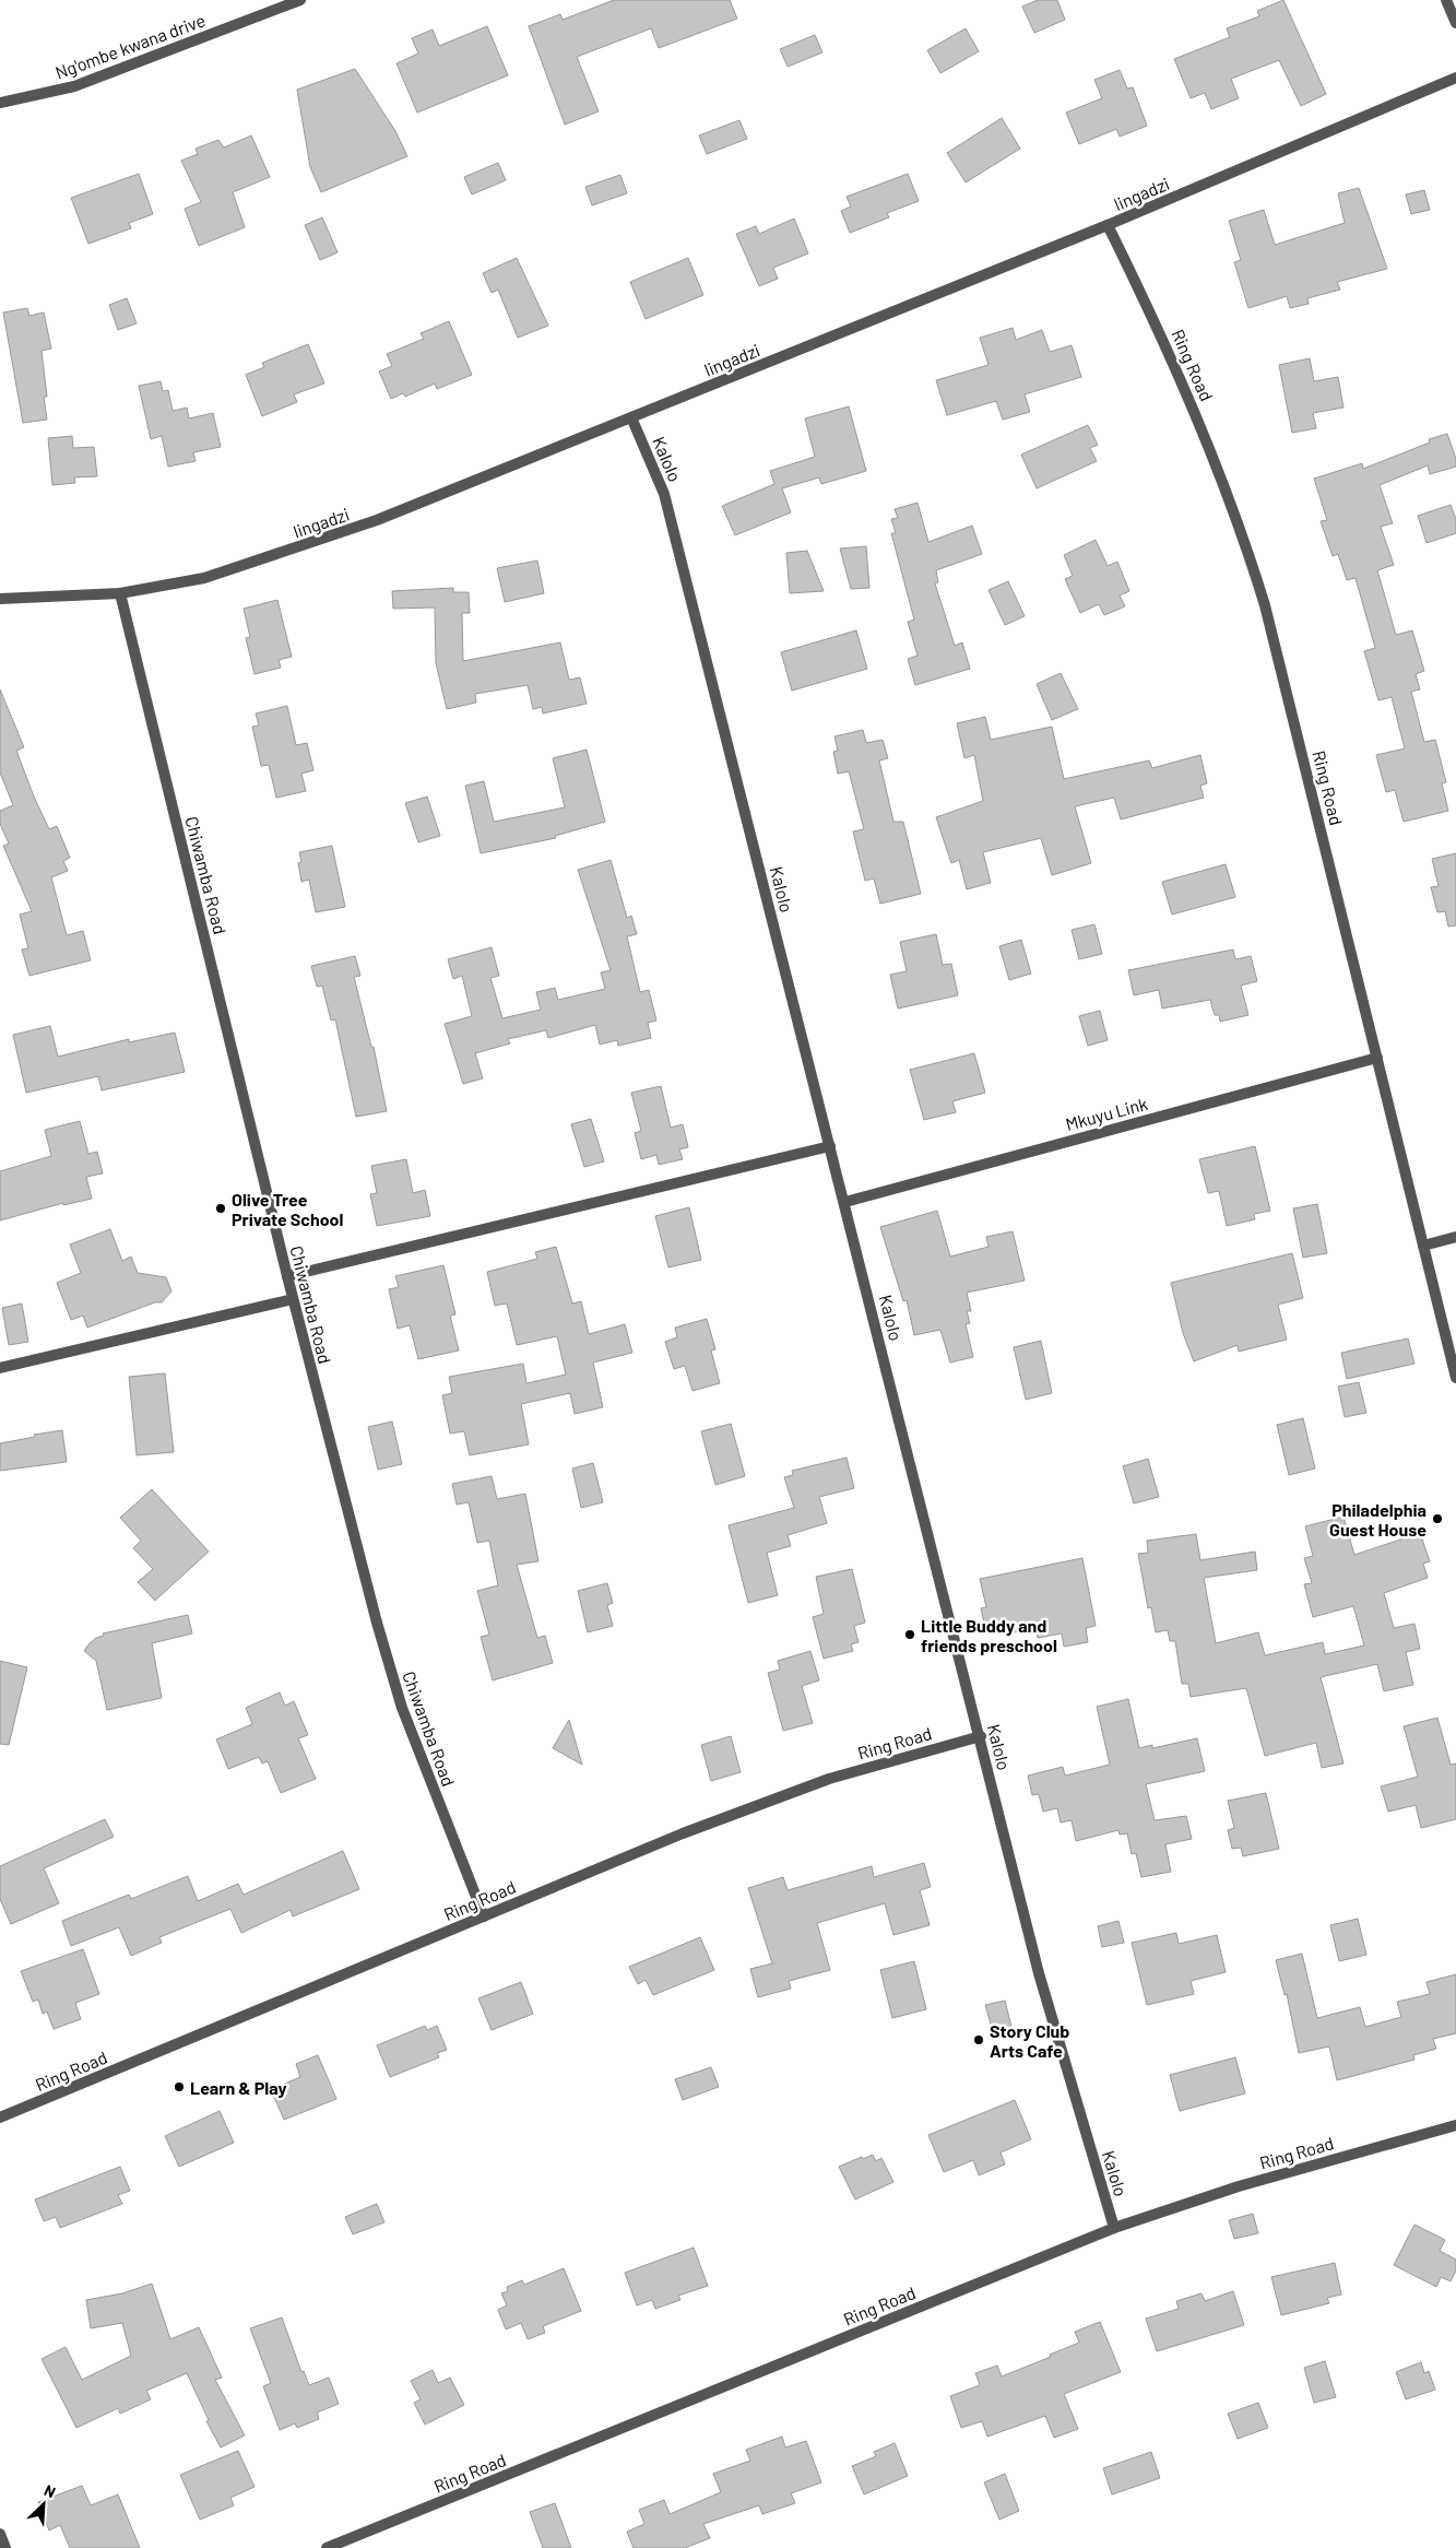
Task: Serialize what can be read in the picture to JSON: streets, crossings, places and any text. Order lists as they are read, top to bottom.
{
  "streets": {
    "street": [
      "Ng'ombe kwana drive",
      "lingadzi",
      "Ring Road",
      "Kalolo",
      "Chiwamba Road",
      "Mkuyu Link"
    ]
  },
  "crossings": [
    ["lingadzi", "Ring Road"],
    ["lingadzi", "Kalolo"],
    ["lingadzi", "Chiwamba Road"],
    ["Ring Road", "Kalolo"],
    ["Ring Road", "Chiwamba Road"],
    ["Ring Road", "Mkuyu Link"],
    ["Kalolo", "Mkuyu Link"]
  ],
  "places": [
    "Olive Tree Private School",
    "Philadelphia Guest House",
    "Little Buddy and friends preschool",
    "Story Club Arts Cafe",
    "Learn & Play"
  ],
  "north": "top right"
}
